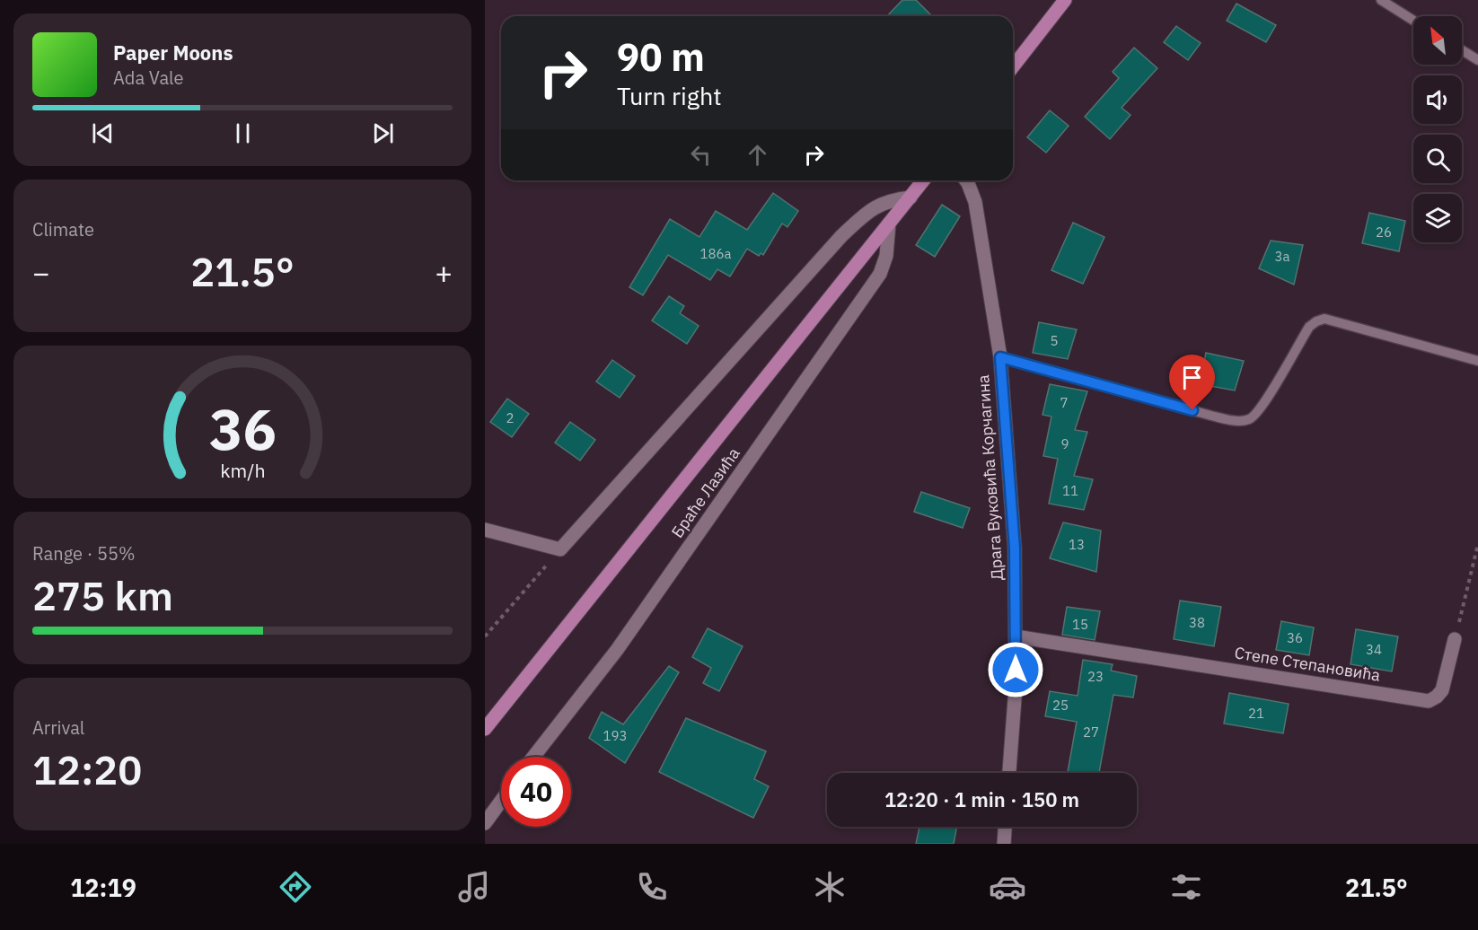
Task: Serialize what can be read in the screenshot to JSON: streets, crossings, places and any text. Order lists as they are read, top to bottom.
{
  "streets": {
    "main road": ["Браће Лазића"],
    "street": ["Драга Вуковића Корчагина", "Степе Степановића"]
  },
  "crossings": [
    ["Драга Вуковића Корчагина", "Степе Степановића"]
  ],
  "house_numbers": [
    "26",
    "186a",
    "3a",
    "5",
    "7",
    "2",
    "9",
    "11",
    "13",
    "38",
    "15",
    "36",
    "34",
    "23",
    "25",
    "21",
    "27",
    "193"
  ],
  "north": "top left",
  "page": {
    "turn": ["90 m", "Turn right"],
    "song": ["Paper Moons", "Ada Vale"],
    "tile": [
      "Climate",
      ["Range · 55%", "275 km"],
      ["Arrival", "12:20"]
    ],
    "heat": ["−", "21.5°", "+"],
    "limit": "40",
    "trip": "12:20 · 1 min · 150 m",
    "tabs": ["12:19", "21.5°"],
    "gauge": ["36", "km/h"]
  }
}
